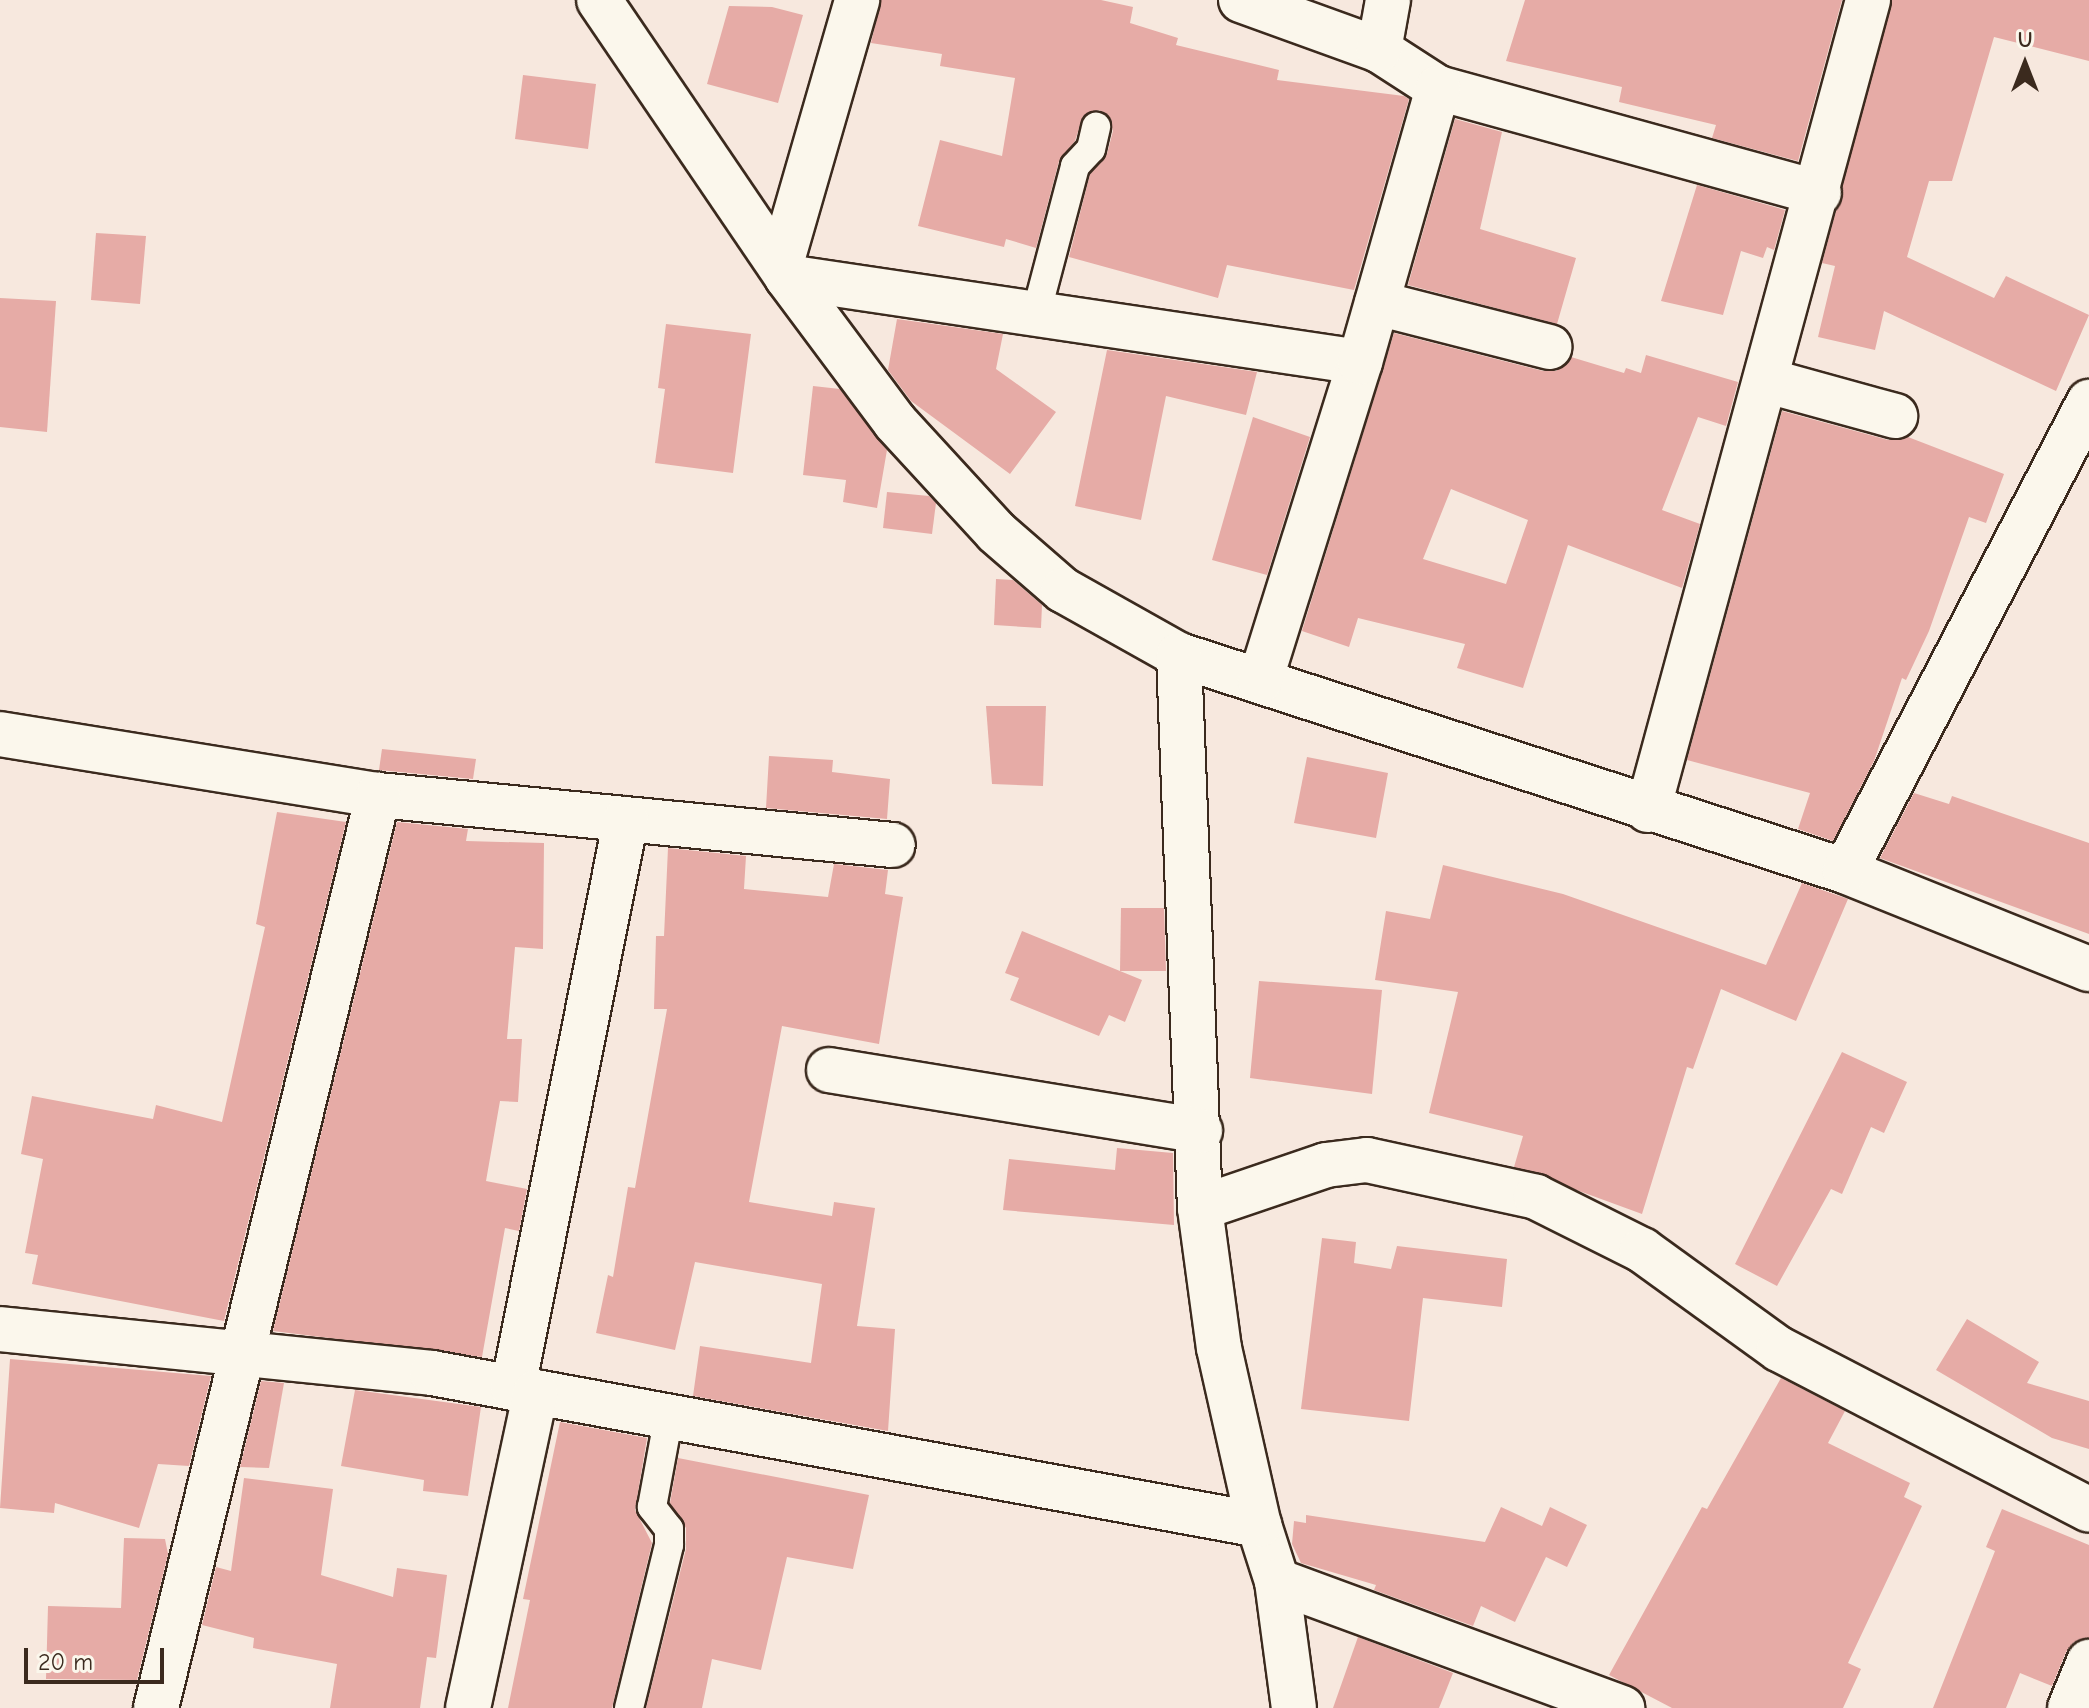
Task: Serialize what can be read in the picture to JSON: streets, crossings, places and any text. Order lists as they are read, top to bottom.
{
  "scale_bar": "20 m",
  "north": "top"
}
